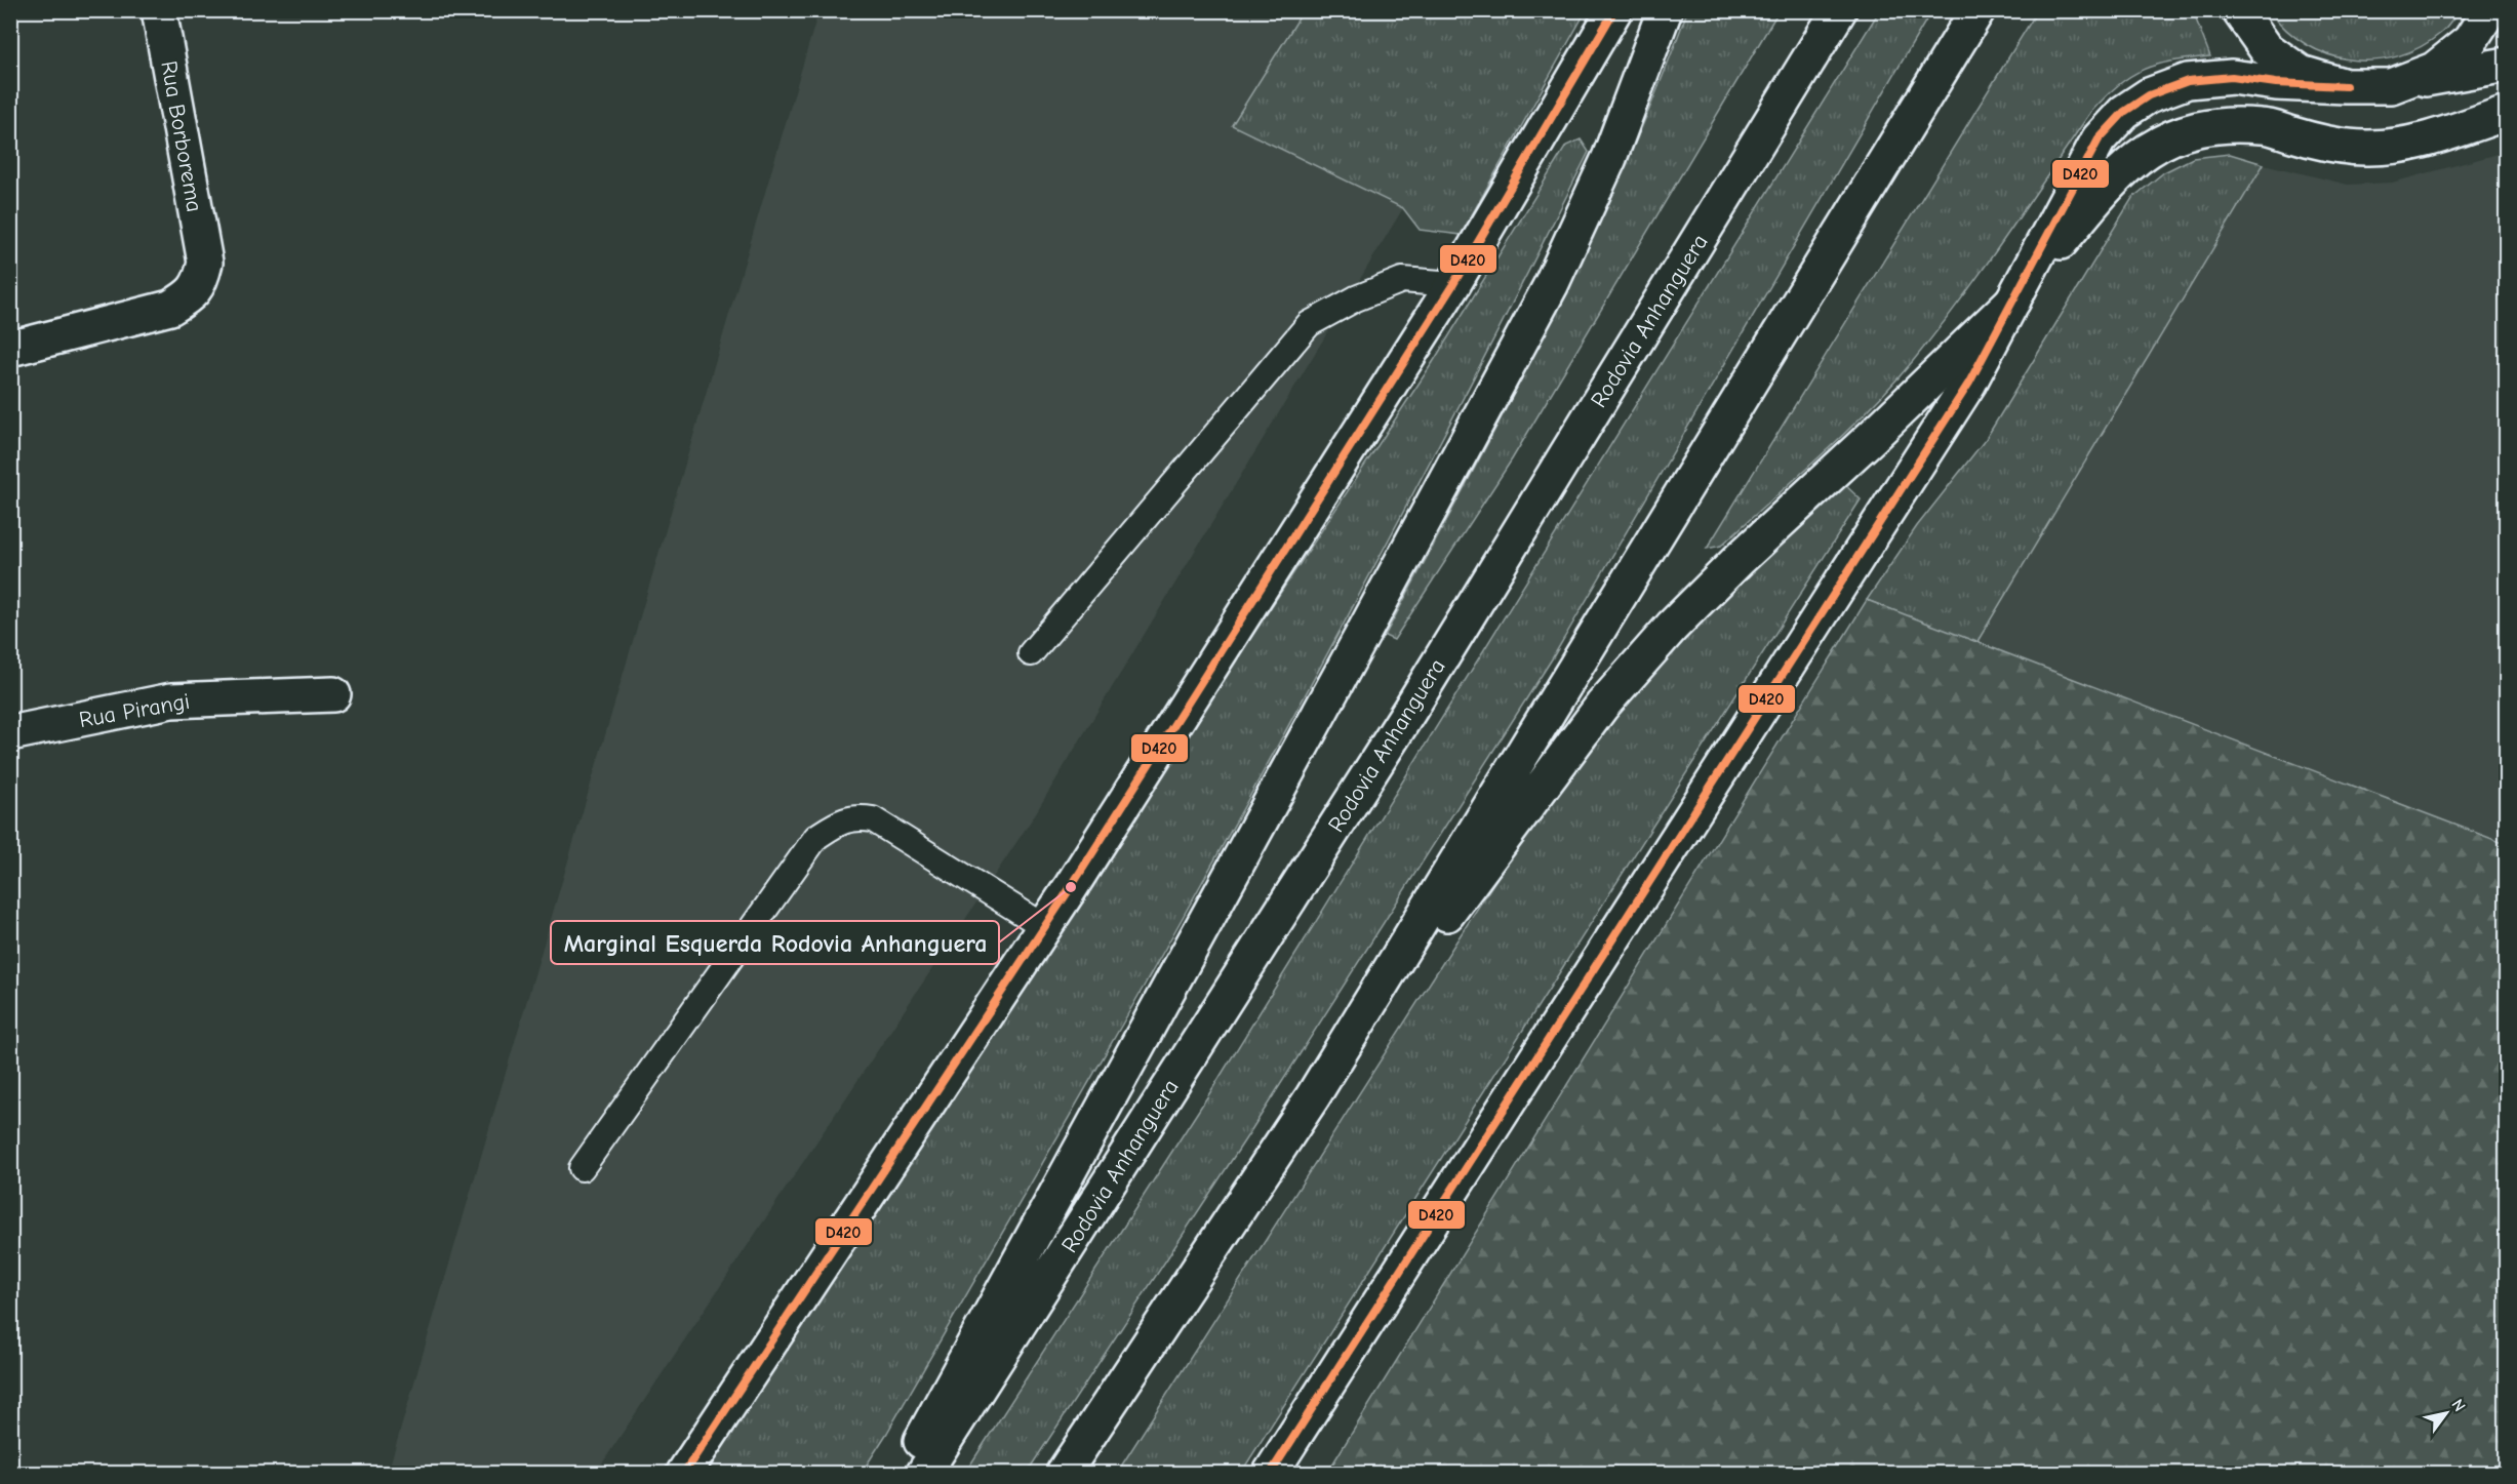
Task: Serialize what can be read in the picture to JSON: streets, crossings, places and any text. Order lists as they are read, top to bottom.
{
  "streets": {
    "main road": ["Rua Borborema", "Rodovia Anhanguera", "Rua Pirangi"]
  },
  "places": ["Marginal Esquerda Rodovia Anhanguera"],
  "lines": ["transit line D420"],
  "north": "top right"
}
